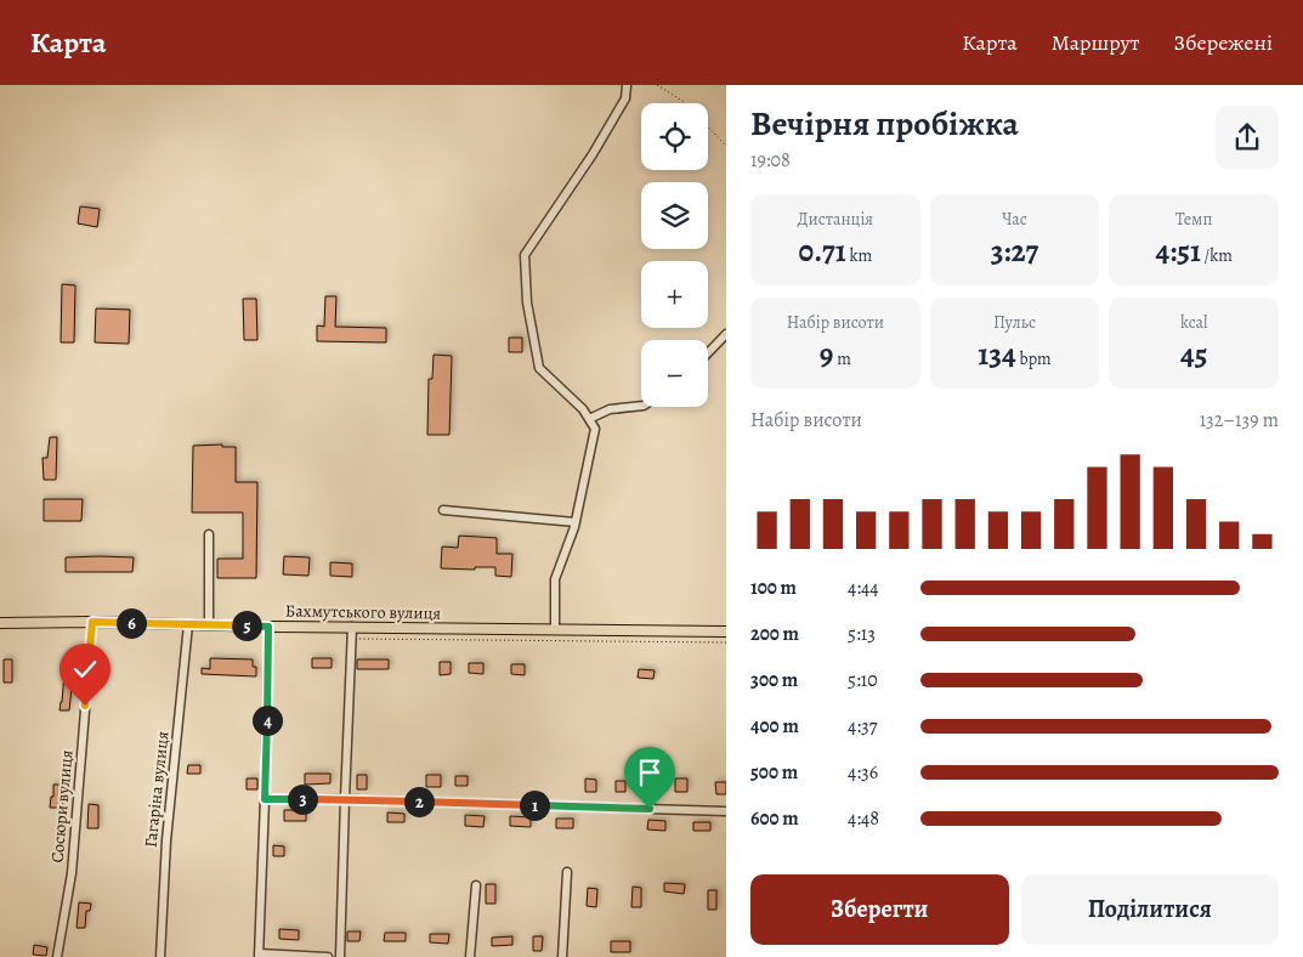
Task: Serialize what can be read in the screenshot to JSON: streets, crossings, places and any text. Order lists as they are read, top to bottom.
{
  "streets": {
    "main road": ["Бахмутського вулиця"],
    "street": ["Гагаріна вулиця", "Сосюри вулиця"]
  },
  "crossings": [
    ["Бахмутського вулиця", "Гагаріна вулиця"],
    ["Бахмутського вулиця", "Сосюри вулиця"]
  ],
  "page": {
    "header": "Карта",
    "nav": ["Карта", "Маршрут", "Збережені"],
    "heading": ["Вечірня пробіжка", "19:08"],
    "map_buttons": ["+", "−"],
    "stats": [
      ["Дистанція", "0.71 km"],
      ["Час", "3:27"],
      ["Темп", "4:51 /km"],
      ["Набір висоти", "9 m"],
      ["Пульс", "134 bpm"],
      ["kcal", "45"]
    ],
    "chart": ["Набір висоти", "132–139 m"],
    "list": [
      {
        "name": "100 m",
        "note": "4:44"
      },
      {
        "name": "200 m",
        "note": "5:13"
      },
      {
        "name": "300 m",
        "note": "5:10"
      },
      {
        "name": "400 m",
        "note": "4:37"
      },
      {
        "name": "500 m",
        "note": "4:36"
      },
      {
        "name": "600 m",
        "note": "4:48"
      }
    ],
    "pins": [
      "6",
      "5",
      "4",
      "3",
      "2",
      "1"
    ],
    "buttons": ["Зберегти", "Поділитися"]
  }
}
